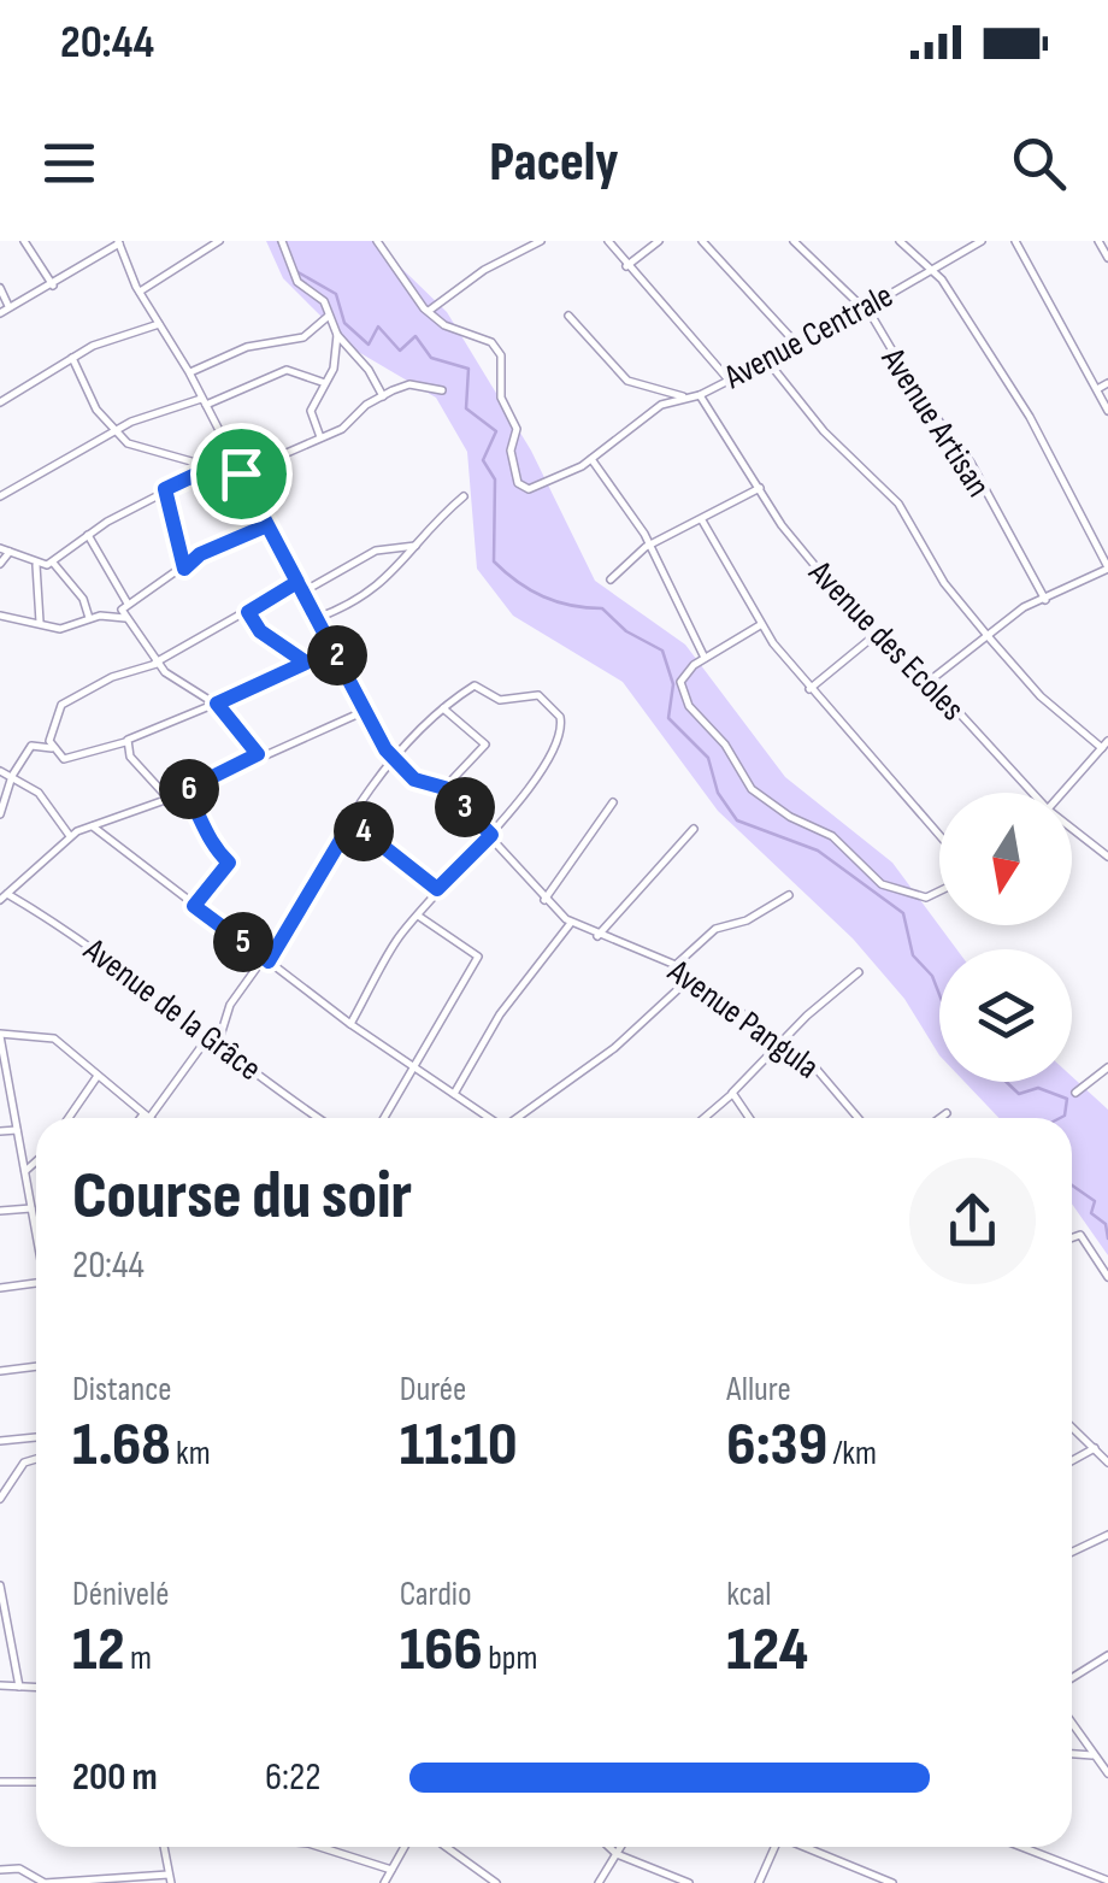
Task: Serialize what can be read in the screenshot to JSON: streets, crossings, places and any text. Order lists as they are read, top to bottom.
{
  "streets": {
    "street": [
      "Avenue Centrale",
      "Avenue Artisan",
      "Avenue des Ecoles",
      "Avenue de la Grâce",
      "Avenue Pangula"
    ]
  },
  "crossings": [
    ["Avenue Centrale", "Avenue Artisan"],
    ["Avenue Centrale", "Avenue des Ecoles"]
  ],
  "north": "bottom",
  "page": {
    "status": "20:44",
    "header": "Pacely",
    "pins": [
      "2",
      "6",
      "3",
      "4",
      "5"
    ],
    "heading": ["Course du soir", "20:44"],
    "stats": [
      ["Distance", "1.68 km"],
      ["Durée", "11:10"],
      ["Allure", "6:39 /km"],
      ["Dénivelé", "12 m"],
      ["Cardio", "166 bpm"],
      ["kcal", "124"]
    ],
    "list": [
      {
        "name": "200 m",
        "note": "6:22"
      }
    ]
  }
}
